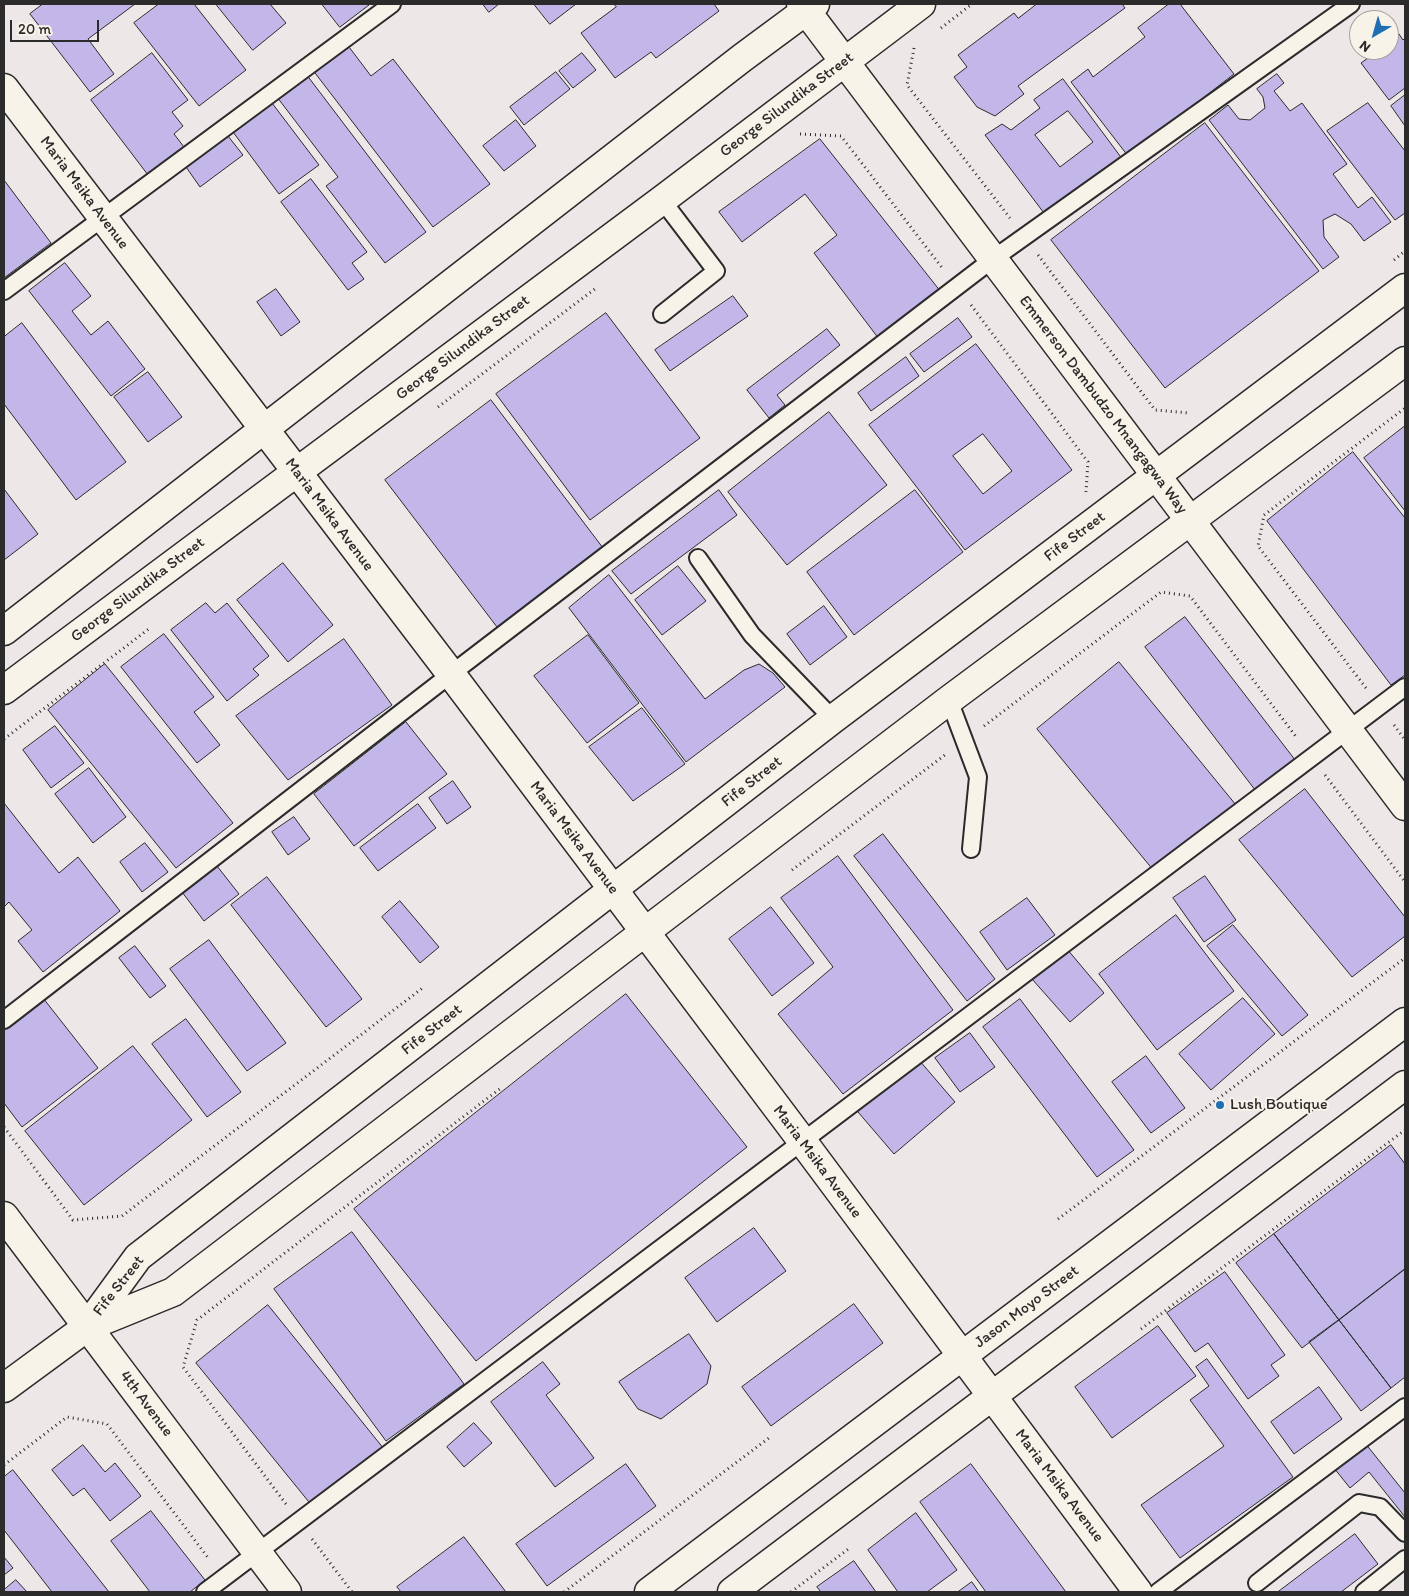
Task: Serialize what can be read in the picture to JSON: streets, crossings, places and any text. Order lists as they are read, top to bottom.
{
  "streets": {
    "street": [
      "George Silundika Street",
      "Maria Msika Avenue",
      "Emmerson Dambudzo Mnangagwa Way",
      "Fife Street",
      "Jason Moyo Street",
      "4th Avenue"
    ]
  },
  "crossings": [
    ["George Silundika Street", "Maria Msika Avenue"],
    ["George Silundika Street", "Emmerson Dambudzo Mnangagwa Way"],
    ["Maria Msika Avenue", "Fife Street"],
    ["Maria Msika Avenue", "Jason Moyo Street"],
    ["Emmerson Dambudzo Mnangagwa Way", "Fife Street"],
    ["Fife Street", "4th Avenue"]
  ],
  "places": ["Lush Boutique"],
  "scale_bar": "20 m",
  "north": "bottom left"
}
